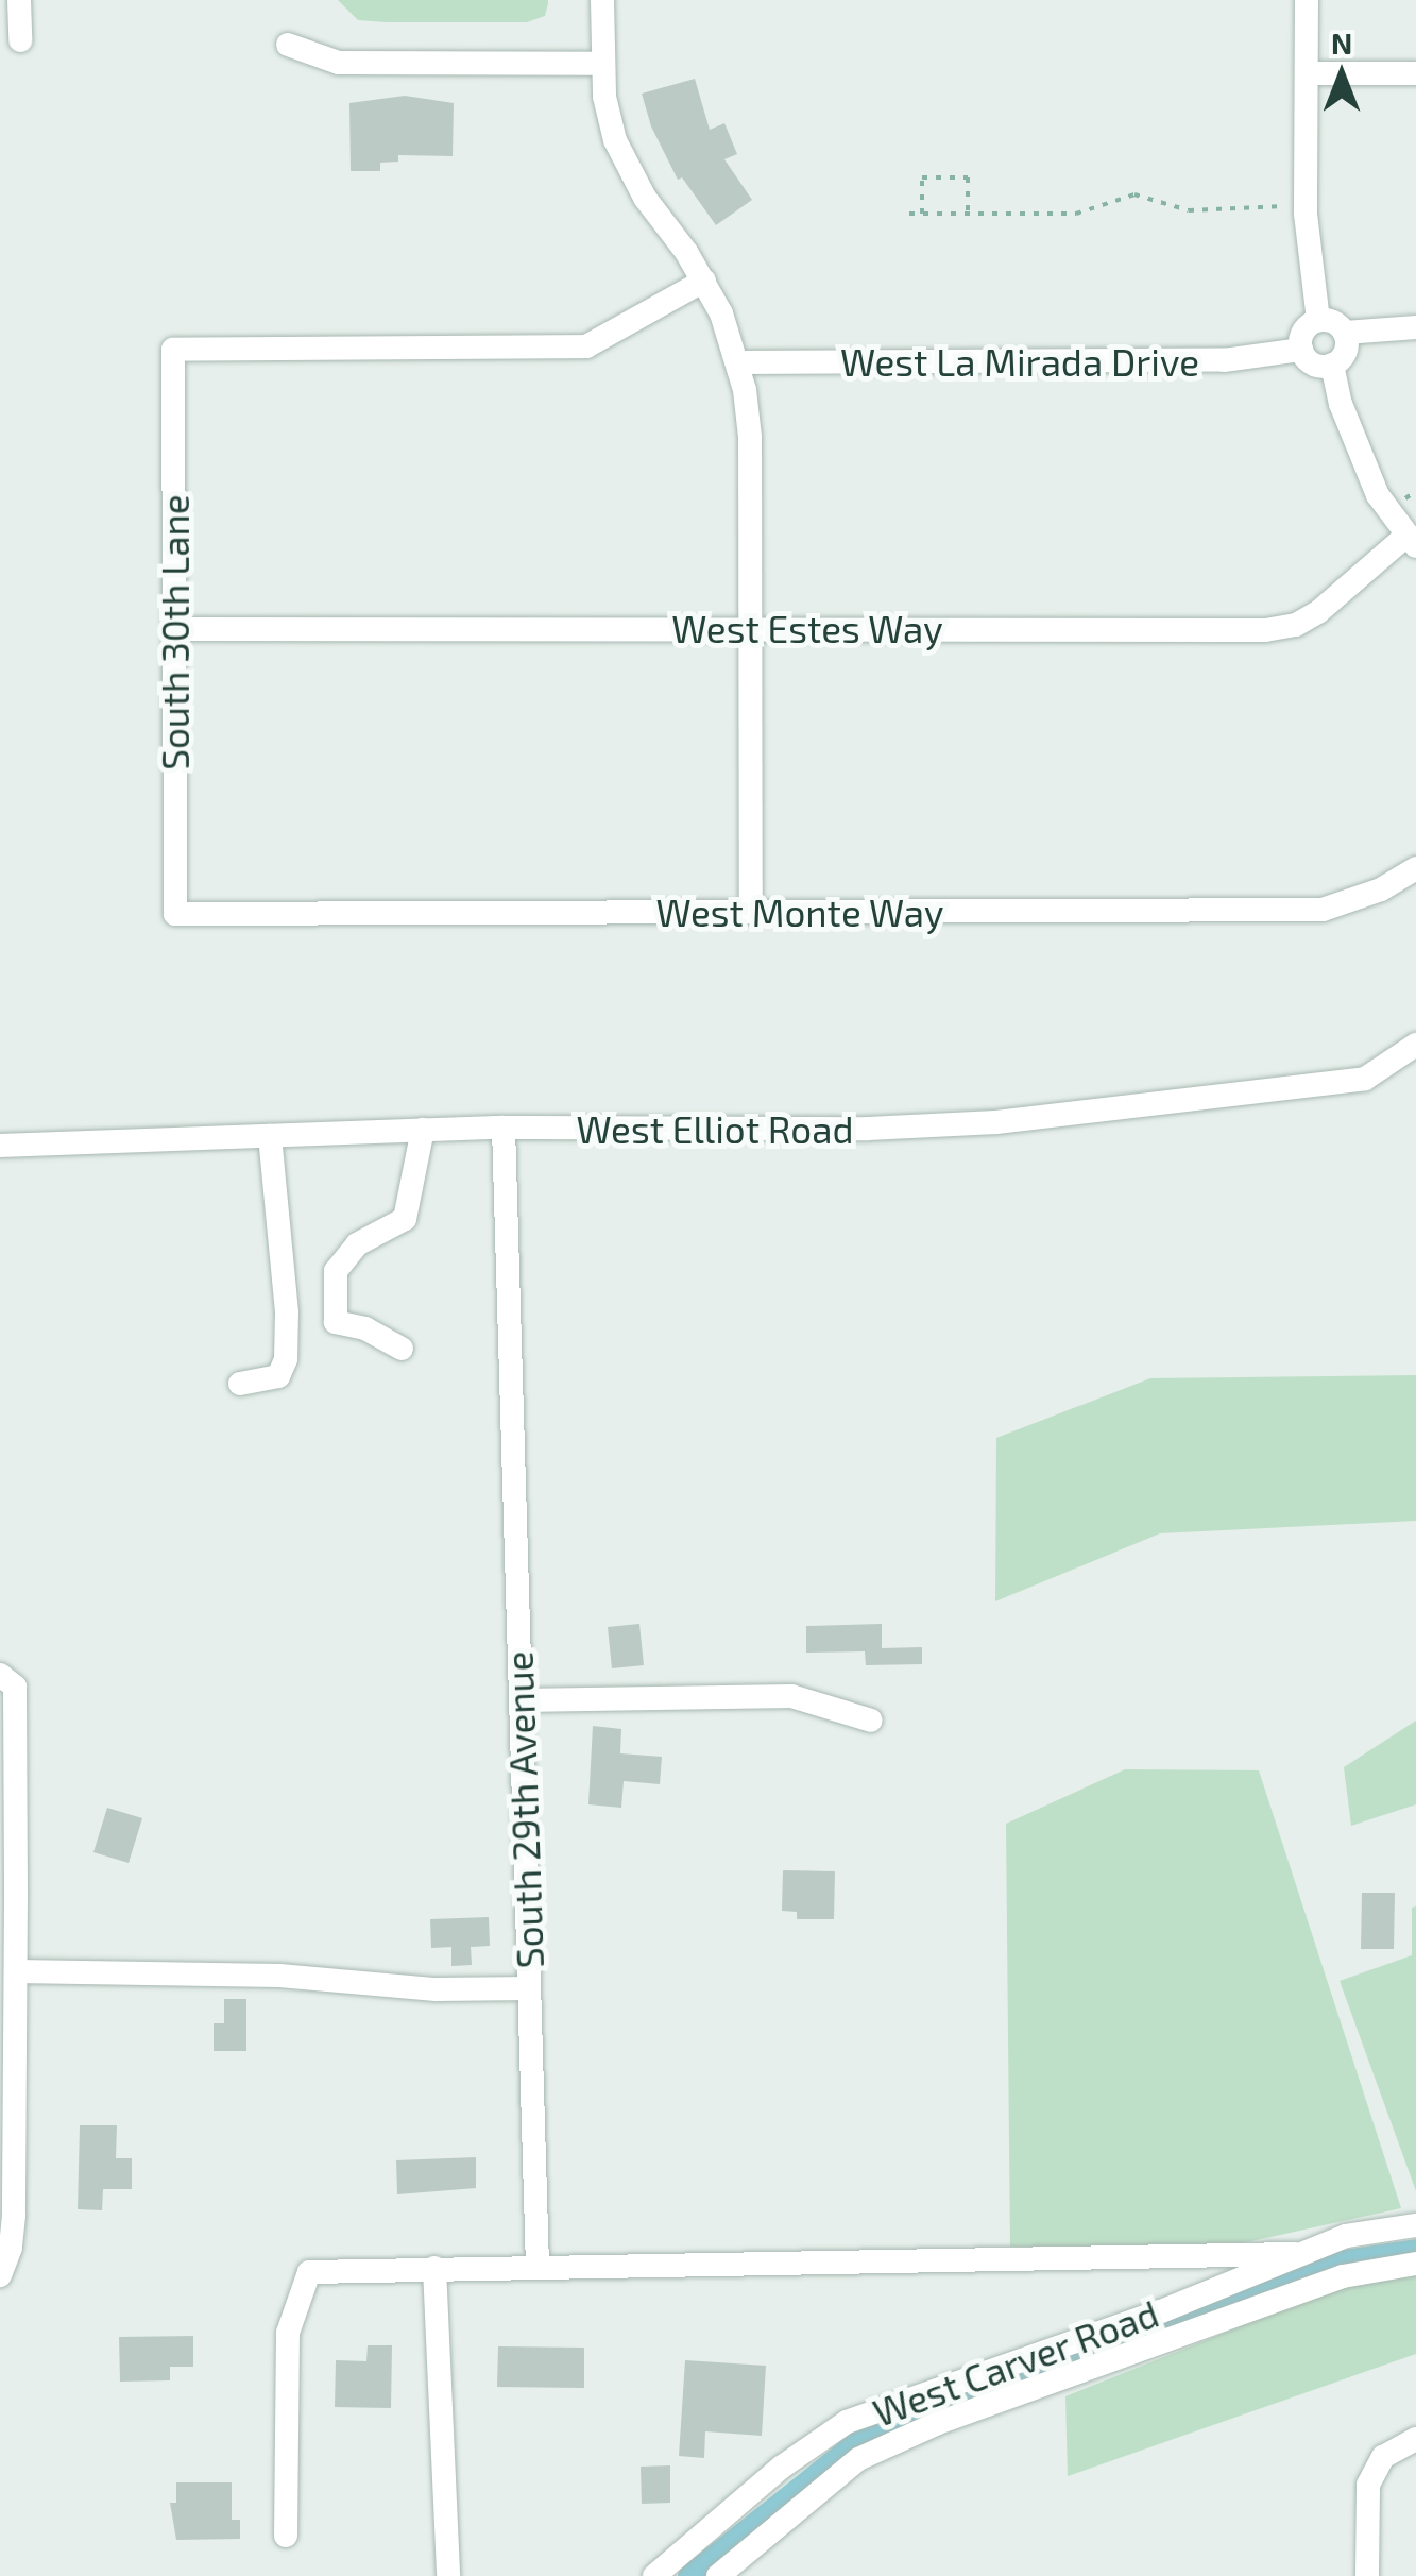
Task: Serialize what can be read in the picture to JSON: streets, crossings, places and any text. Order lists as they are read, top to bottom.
{
  "streets": {
    "street": [
      "West La Mirada Drive",
      "West Estes Way",
      "South 30th Lane",
      "West Monte Way",
      "West Elliot Road",
      "South 29th Avenue",
      "West Carver Road"
    ]
  },
  "crossings": [
    ["West Estes Way", "South 30th Lane"],
    ["South 30th Lane", "West Monte Way"],
    ["West Elliot Road", "South 29th Avenue"]
  ],
  "north": "top"
}
